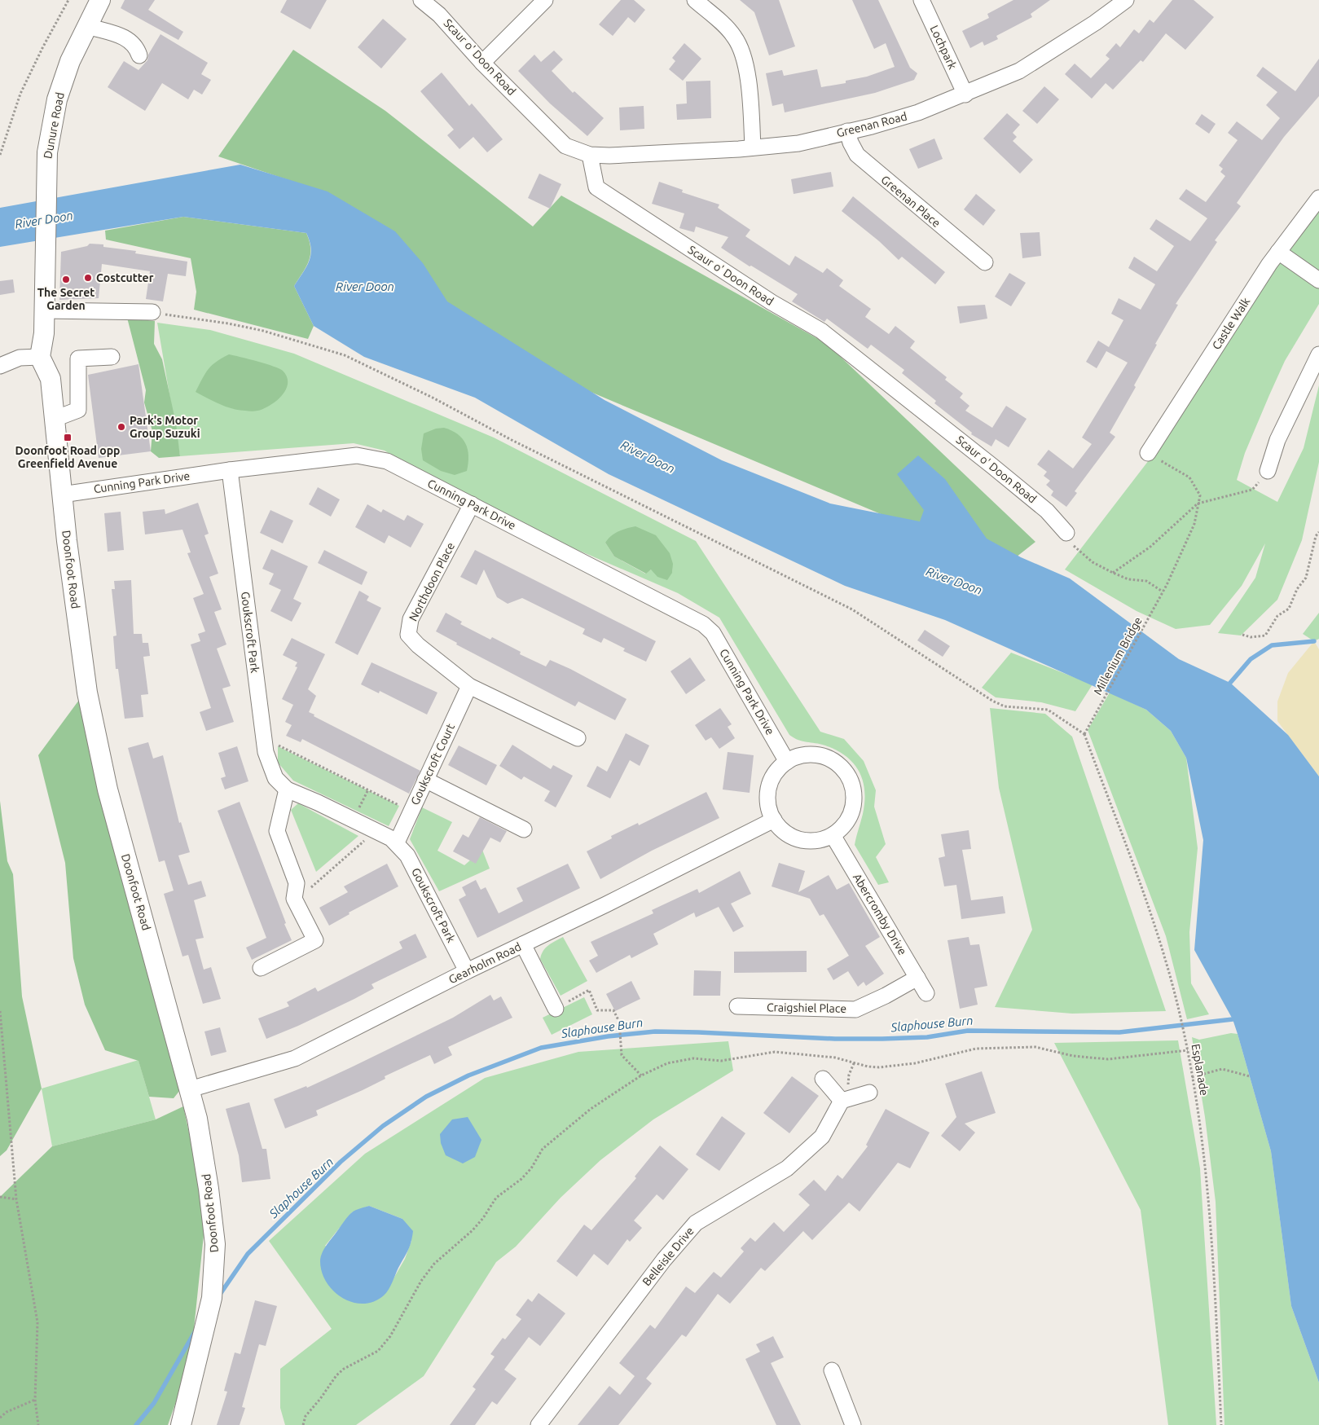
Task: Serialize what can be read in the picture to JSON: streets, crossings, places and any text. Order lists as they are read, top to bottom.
{
  "streets": {
    "main road": ["Dunure Road", "Doonfoot Road"],
    "street": [
      "Lochpark",
      "Scaur o' Doon Road",
      "Greenan Road",
      "Greenan Place",
      "Castle Walk",
      "Cunning Park Drive",
      "Northdoon Place",
      "Goukscroft Park",
      "Goukscroft Court",
      "Abercromby Drive",
      "Gearholm Road",
      "Craigshiel Place",
      "Belleisle Drive"
    ],
    "path": ["Millenium Bridge", "Esplanade"]
  },
  "crossings": [
    ["Lochpark", "Greenan Road"],
    ["Scaur o' Doon Road", "Greenan Road"],
    ["Greenan Road", "Greenan Place"],
    ["Dunure Road", "Doonfoot Road"],
    ["Cunning Park Drive", "Doonfoot Road"],
    ["Cunning Park Drive", "Northdoon Place"],
    ["Cunning Park Drive", "Goukscroft Park"],
    ["Cunning Park Drive", "Abercromby Drive"],
    ["Cunning Park Drive", "Gearholm Road"],
    ["Doonfoot Road", "Gearholm Road"],
    ["Northdoon Place", "Goukscroft Court"],
    ["Goukscroft Park", "Goukscroft Court"],
    ["Goukscroft Park", "Gearholm Road"],
    ["Millenium Bridge", "Esplanade"],
    ["Abercromby Drive", "Gearholm Road"],
    ["Abercromby Drive", "Craigshiel Place"]
  ],
  "water": ["River Doon", "Slaphouse Burn"],
  "places": {
    "other": ["Costcutter", "The Secret Garden", "Park's Motor Group Suzuki"],
    "transit": ["Doonfoot Road opp Greenfield Avenue"]
  }
}
